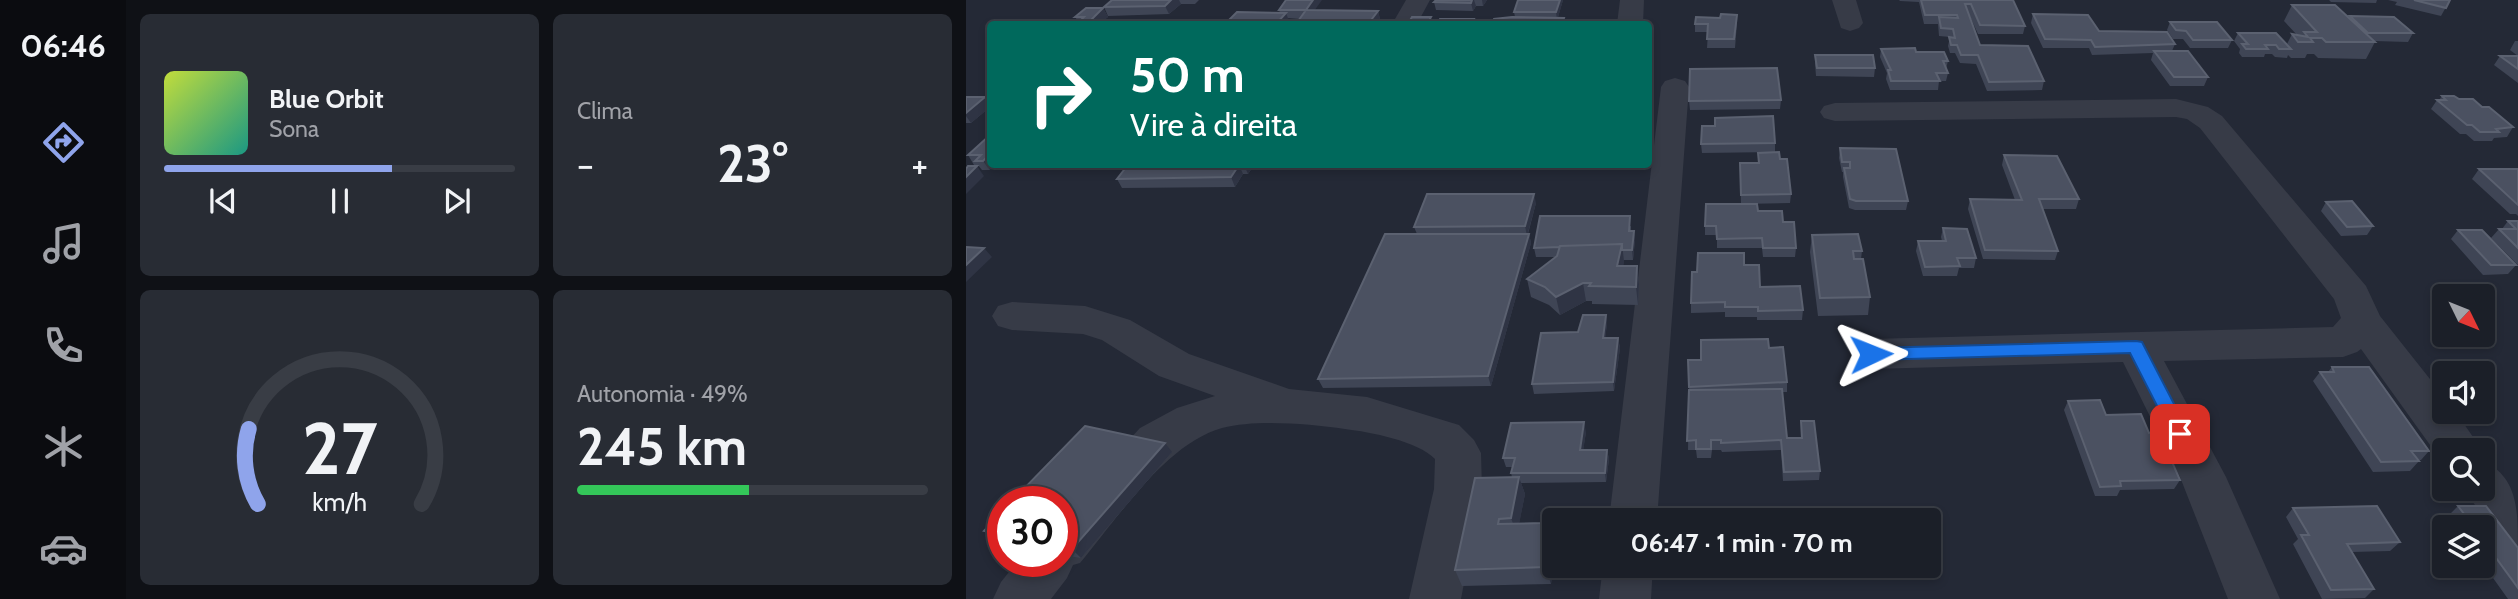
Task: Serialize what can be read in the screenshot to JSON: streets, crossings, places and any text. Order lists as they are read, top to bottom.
{
  "north": "bottom right",
  "page": {
    "tabs": "06:46",
    "tile": [
      "Clima",
      ["Autonomia · 49%", "245 km"]
    ],
    "turn": ["50 m", "Vire à direita"],
    "song": ["Blue Orbit", "Sona"],
    "heat": ["−", "23°", "+"],
    "limit": "30",
    "trip": "06:47 · 1 min · 70 m",
    "gauge": ["27", "km/h"]
  }
}
